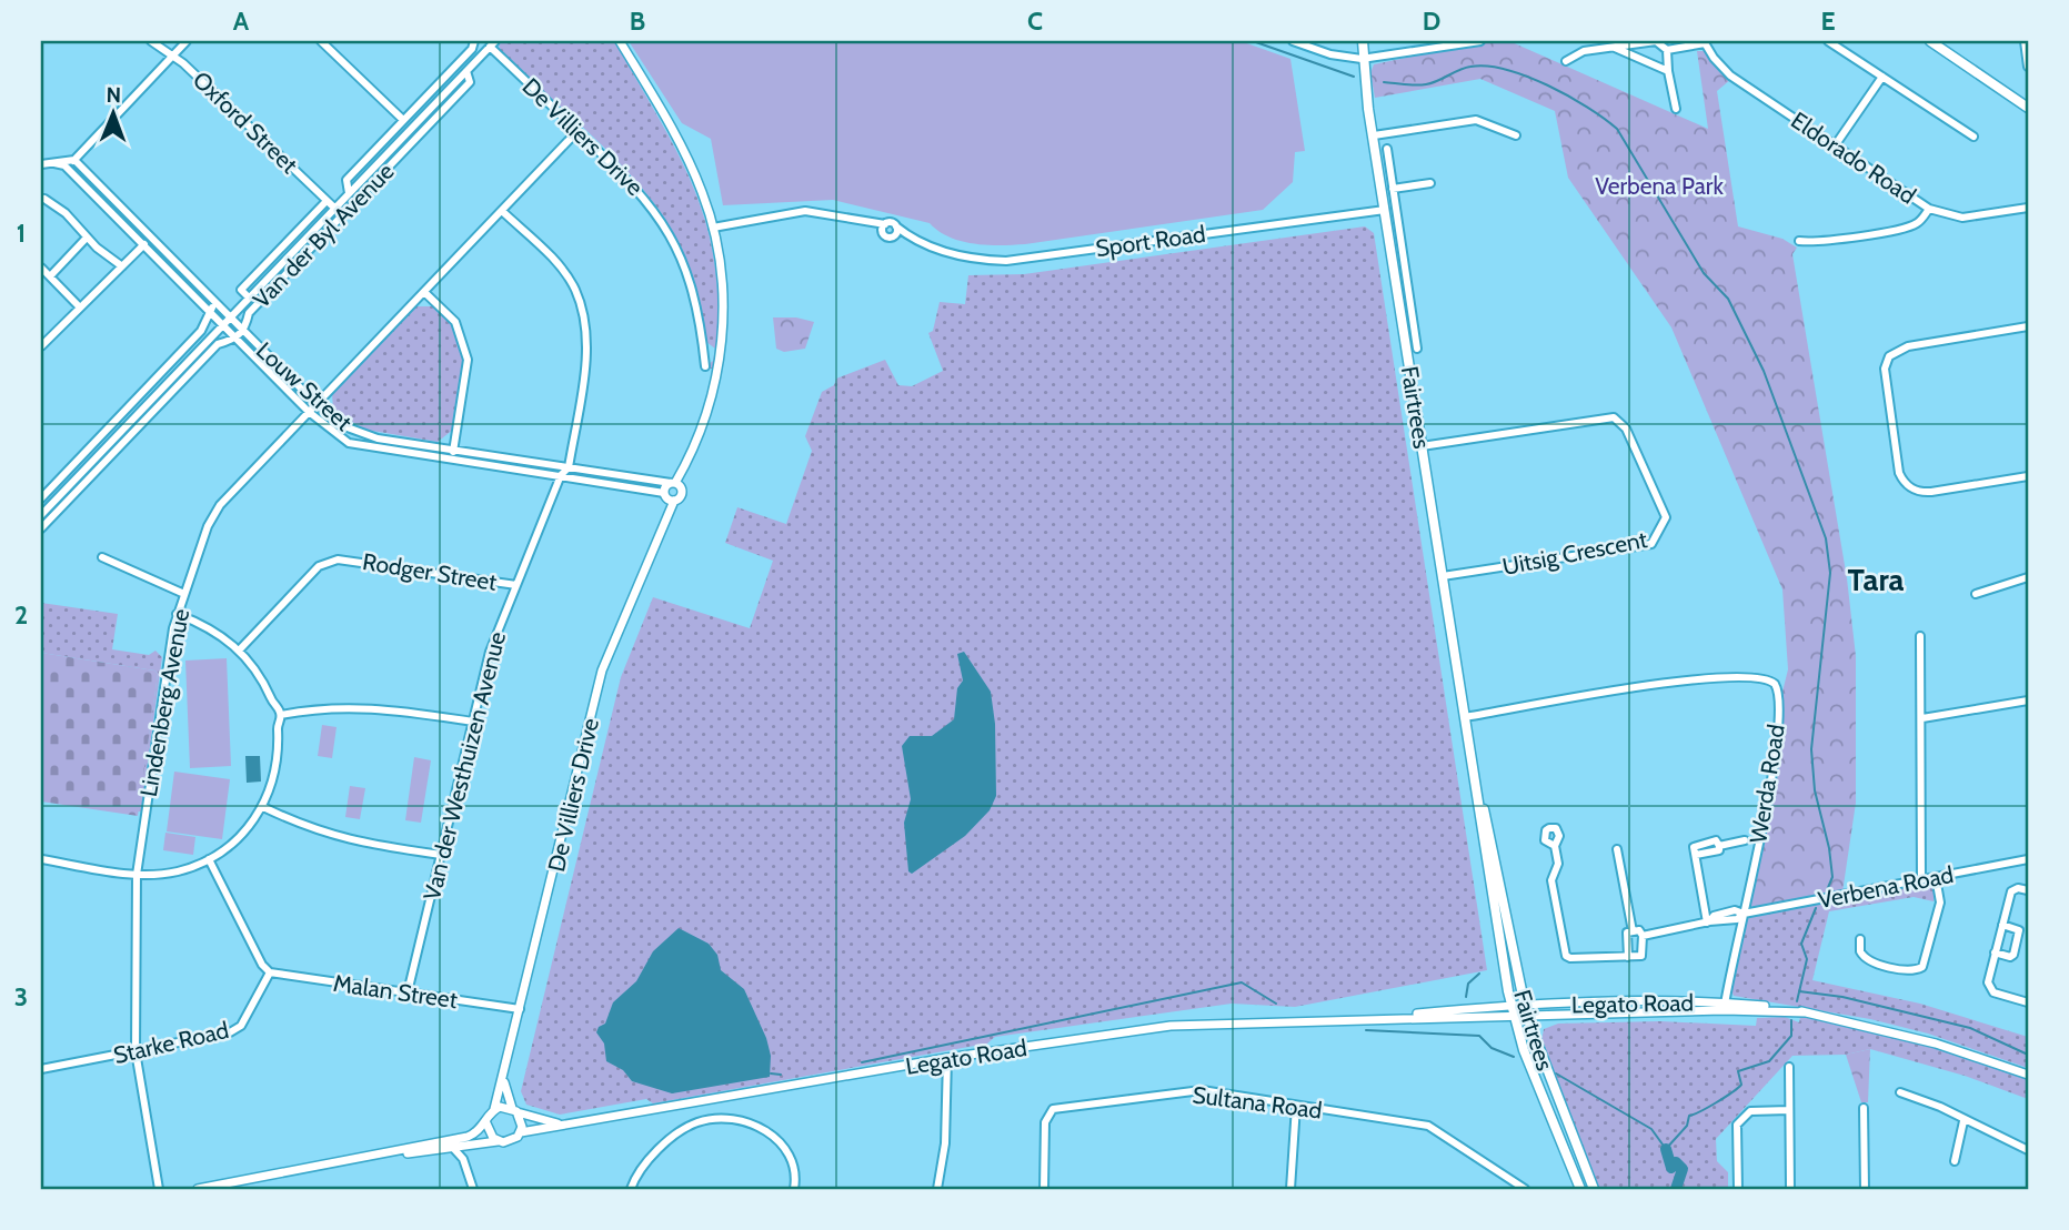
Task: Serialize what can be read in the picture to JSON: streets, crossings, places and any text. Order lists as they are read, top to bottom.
{
  "streets": {
    "main road": ["Fairtrees"],
    "street": [
      "Oxford Street",
      "De Villiers Drive",
      "Eldorado Road",
      "Van der Byl Avenue",
      "Sport Road",
      "Louw Street",
      "Uitsig Crescent",
      "Rodger Street",
      "Lindenberg Avenue",
      "Van der Westhuizen Avenue",
      "Werda Road",
      "Verbena Road",
      "Malan Street",
      "Legato Road",
      "Starke Road",
      "Sultana Road"
    ]
  },
  "crossings": [
    ["Oxford Street", "Van der Byl Avenue"],
    ["De Villiers Drive", "Van der Byl Avenue"],
    ["De Villiers Drive", "Louw Street"],
    ["De Villiers Drive", "Lindenberg Avenue"],
    ["De Villiers Drive", "Malan Street"],
    ["De Villiers Drive", "Legato Road"],
    ["Van der Byl Avenue", "Louw Street"],
    ["Sport Road", "Fairtrees"],
    ["Louw Street", "Lindenberg Avenue"],
    ["Louw Street", "Van der Westhuizen Avenue"],
    ["Fairtrees", "Uitsig Crescent"],
    ["Fairtrees", "Werda Road"],
    ["Fairtrees", "Legato Road"],
    ["Rodger Street", "Van der Westhuizen Avenue"],
    ["Lindenberg Avenue", "Starke Road"],
    ["Van der Westhuizen Avenue", "Malan Street"],
    ["Werda Road", "Verbena Road"],
    ["Werda Road", "Legato Road"],
    ["Malan Street", "Starke Road"]
  ],
  "districts": ["Tara"],
  "parks": ["Verbena Park"],
  "north": "top",
  "grid": {
    "columns": [
      "A",
      "B",
      "C",
      "D",
      "E"
    ],
    "rows": ["1", "2", "3"]
  }
}
